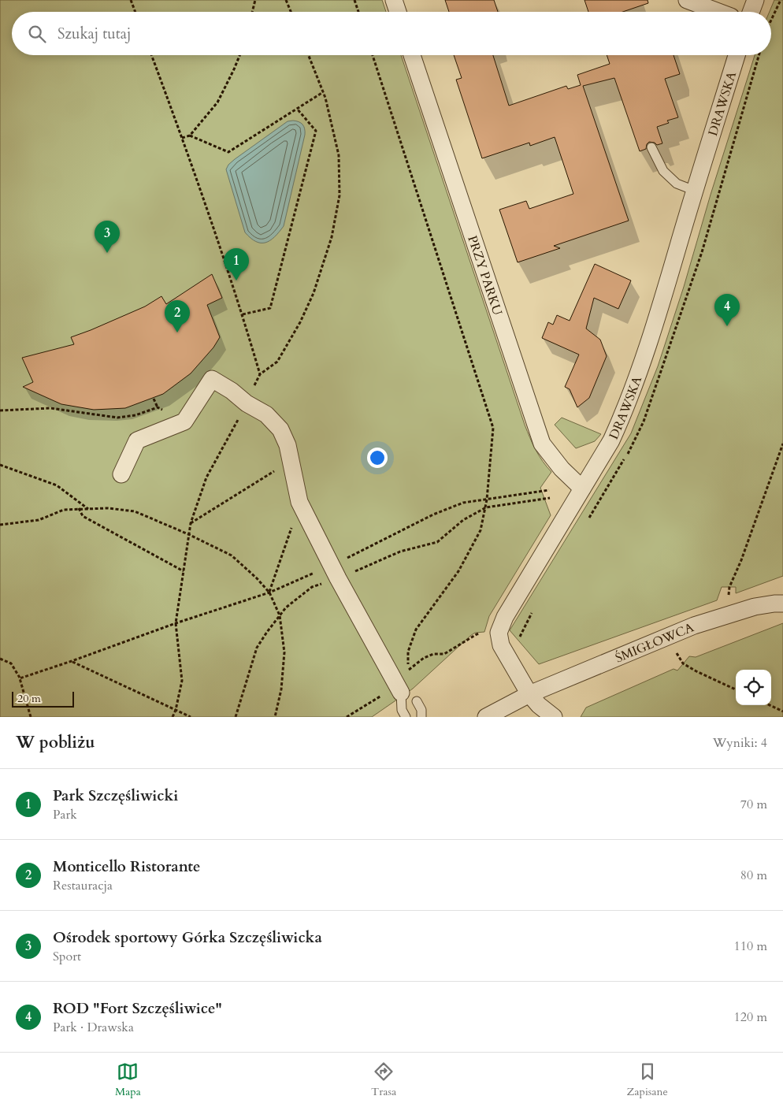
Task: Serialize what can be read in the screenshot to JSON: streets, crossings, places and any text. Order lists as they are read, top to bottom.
{
  "streets": {
    "street": ["DRAWSKA", "PRZY PARKU", "ŚMIGŁOWCA"]
  },
  "crossings": [
    ["DRAWSKA", "PRZY PARKU"],
    ["DRAWSKA", "ŚMIGŁOWCA"]
  ],
  "scale_bar": "20 m",
  "page": {
    "search": "Szukaj tutaj",
    "pins": [
      "3",
      "1",
      "4",
      "2"
    ],
    "scale": "20 m",
    "heading": ["W pobliżu", "Wyniki: 4"],
    "list": [
      {
        "mark": "1",
        "name": "Park Szczęśliwicki",
        "note": "Park",
        "value": "70 m"
      },
      {
        "mark": "2",
        "name": "Monticello Ristorante",
        "note": "Restauracja",
        "value": "80 m"
      },
      {
        "mark": "3",
        "name": "Ośrodek sportowy Górka Szczęśliwicka",
        "note": "Sport",
        "value": "110 m"
      },
      {
        "mark": "4",
        "name": "ROD \"Fort Szczęśliwice\"",
        "note": "Park · Drawska",
        "value": "120 m"
      }
    ],
    "nav": ["Mapa", "Trasa", "Zapisane"]
  }
}
